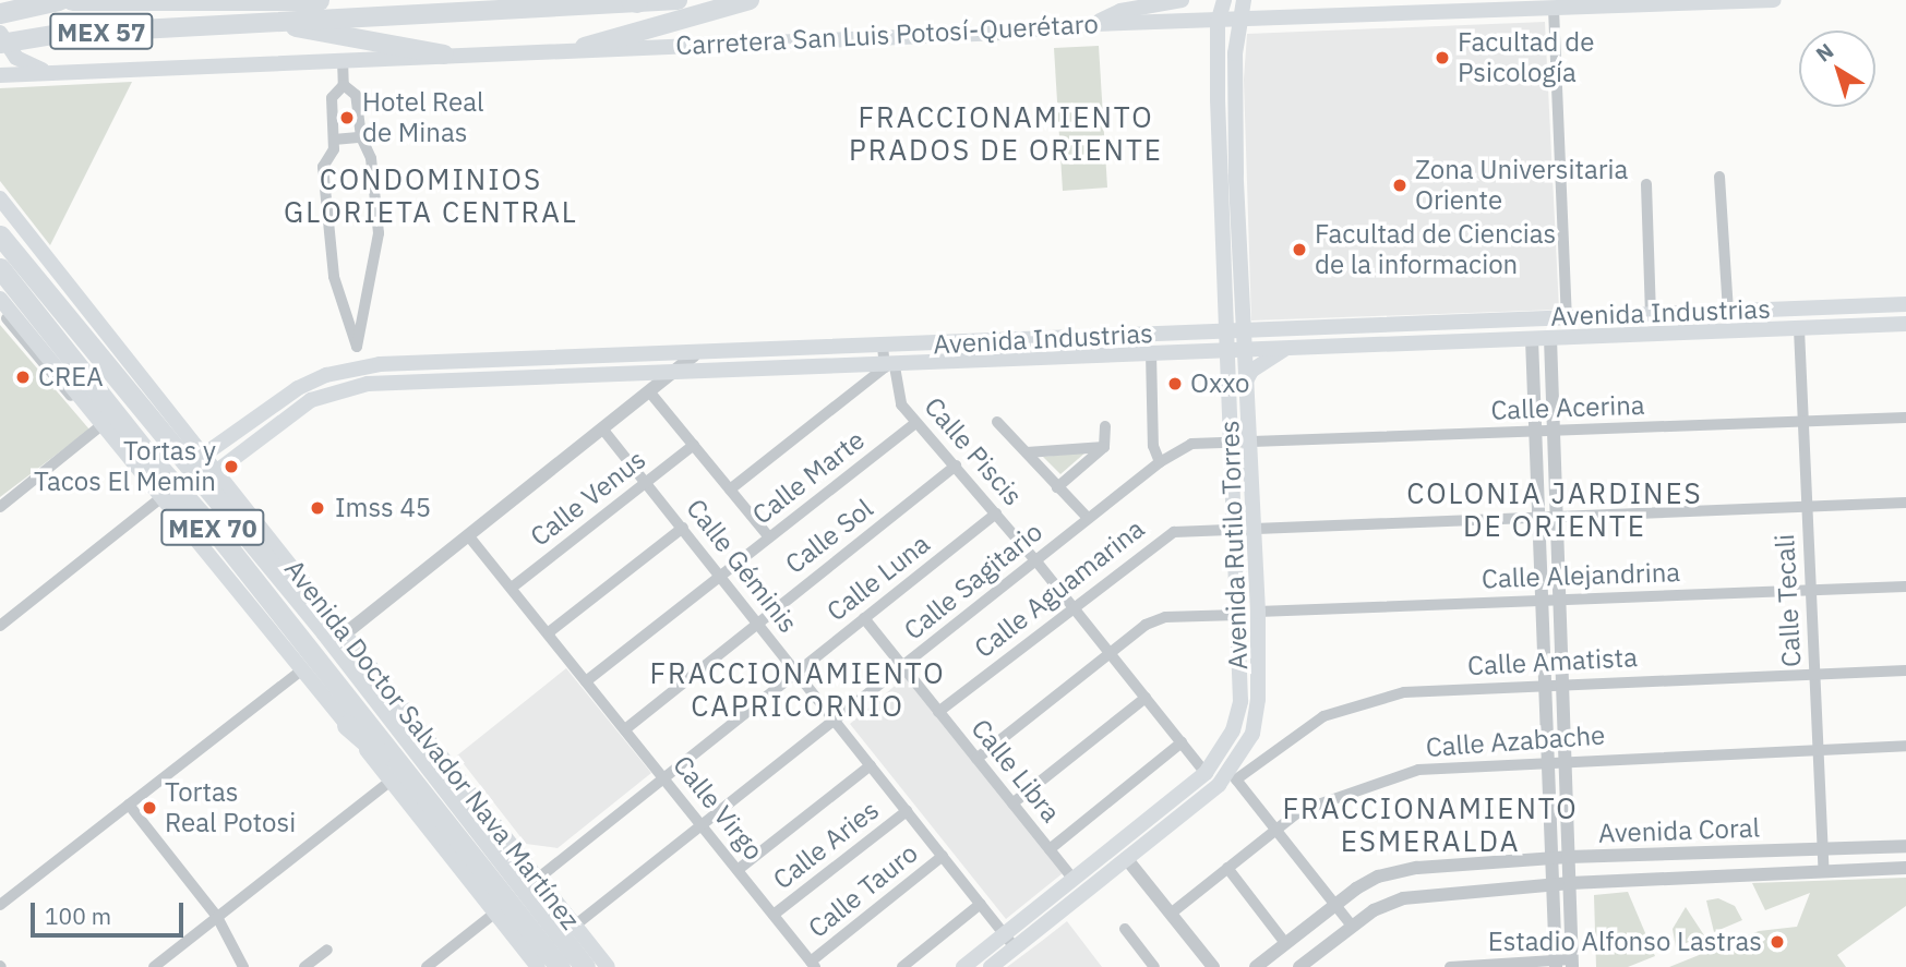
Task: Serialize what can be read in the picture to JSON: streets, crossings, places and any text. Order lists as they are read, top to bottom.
{
  "streets": {
    "highway": ["MEX 57", "MEX 70", "Avenida Doctor Salvador Nava Martínez"],
    "main road": ["Carretera San Luis Potosí-Querétaro", "Avenida Industrias", "Avenida Rutilo Torres"],
    "street": [
      "Calle Acerina",
      "Calle Piscis",
      "Calle Marte",
      "Calle Venus",
      "Calle Sol",
      "Calle Géminis",
      "Calle Alejandrina",
      "Calle Luna",
      "Calle Sagitario",
      "Calle Aguamarina",
      "Calle Tecali",
      "Calle Amatista",
      "Calle Azabache",
      "Calle Libra",
      "Calle Virgo",
      "Avenida Coral",
      "Calle Aries",
      "Calle Tauro"
    ]
  },
  "crossings": [
    ["Carretera San Luis Potosí-Querétaro", "Avenida Rutilo Torres"],
    ["Avenida Industrias", "Calle Piscis"],
    ["Avenida Industrias", "Avenida Rutilo Torres"],
    ["Avenida Industrias", "Calle Tecali"],
    ["Avenida Industrias", "Avenida Doctor Salvador Nava Martínez"],
    ["Calle Acerina", "Avenida Rutilo Torres"],
    ["Calle Acerina", "Calle Sagitario"],
    ["Calle Acerina", "Calle Tecali"],
    ["Calle Piscis", "Calle Marte"],
    ["Calle Piscis", "Calle Sol"],
    ["Calle Piscis", "Avenida Rutilo Torres"],
    ["Calle Piscis", "Calle Luna"],
    ["Calle Piscis", "Calle Sagitario"],
    ["Calle Piscis", "Calle Aguamarina"],
    ["Calle Marte", "Calle Géminis"],
    ["Calle Marte", "Calle Virgo"],
    ["Calle Venus", "Calle Géminis"],
    ["Calle Venus", "Calle Virgo"],
    ["Calle Sol", "Calle Géminis"],
    ["Calle Sol", "Calle Virgo"],
    ["Avenida Rutilo Torres", "Calle Géminis"],
    ["Avenida Rutilo Torres", "Calle Alejandrina"],
    ["Avenida Rutilo Torres", "Calle Sagitario"],
    ["Avenida Rutilo Torres", "Calle Aguamarina"],
    ["Avenida Rutilo Torres", "Calle Amatista"],
    ["Avenida Rutilo Torres", "Calle Libra"],
    ["Calle Géminis", "Calle Luna"],
    ["Calle Géminis", "Calle Sagitario"],
    ["Calle Géminis", "Calle Aries"],
    ["Calle Géminis", "Calle Tauro"],
    ["Calle Alejandrina", "Calle Tecali"],
    ["Calle Luna", "Avenida Doctor Salvador Nava Martínez"],
    ["Calle Luna", "Calle Libra"],
    ["Calle Luna", "Calle Virgo"],
    ["Calle Sagitario", "Avenida Doctor Salvador Nava Martínez"],
    ["Calle Sagitario", "Calle Libra"],
    ["Calle Sagitario", "Calle Virgo"],
    ["Calle Aguamarina", "Calle Tecali"],
    ["Calle Aguamarina", "Calle Libra"],
    ["Calle Tecali", "Calle Amatista"],
    ["Calle Tecali", "Calle Azabache"],
    ["Calle Tecali", "Avenida Coral"],
    ["Calle Virgo", "Calle Aries"],
    ["Calle Virgo", "Calle Tauro"]
  ],
  "districts": [
    "FRACCIONAMIENTO PRADOS DE ORIENTE",
    "CONDOMINIOS GLORIETA CENTRAL",
    "COLONIA JARDINES DE ORIENTE",
    "FRACCIONAMIENTO CAPRICORNIO",
    "FRACCIONAMIENTO ESMERALDA"
  ],
  "places": [
    "Facultad de Psicología",
    "Hotel Real de Minas",
    "Zona Universitaria Oriente",
    "Facultad de Ciencias de la informacion",
    "CREA",
    "Oxxo",
    "Tortas y Tacos El Memin",
    "Imss 45",
    "Tortas Real Potosi",
    "Estadio Alfonso Lastras"
  ],
  "scale_bar": "100 m",
  "north": "top left"
}
